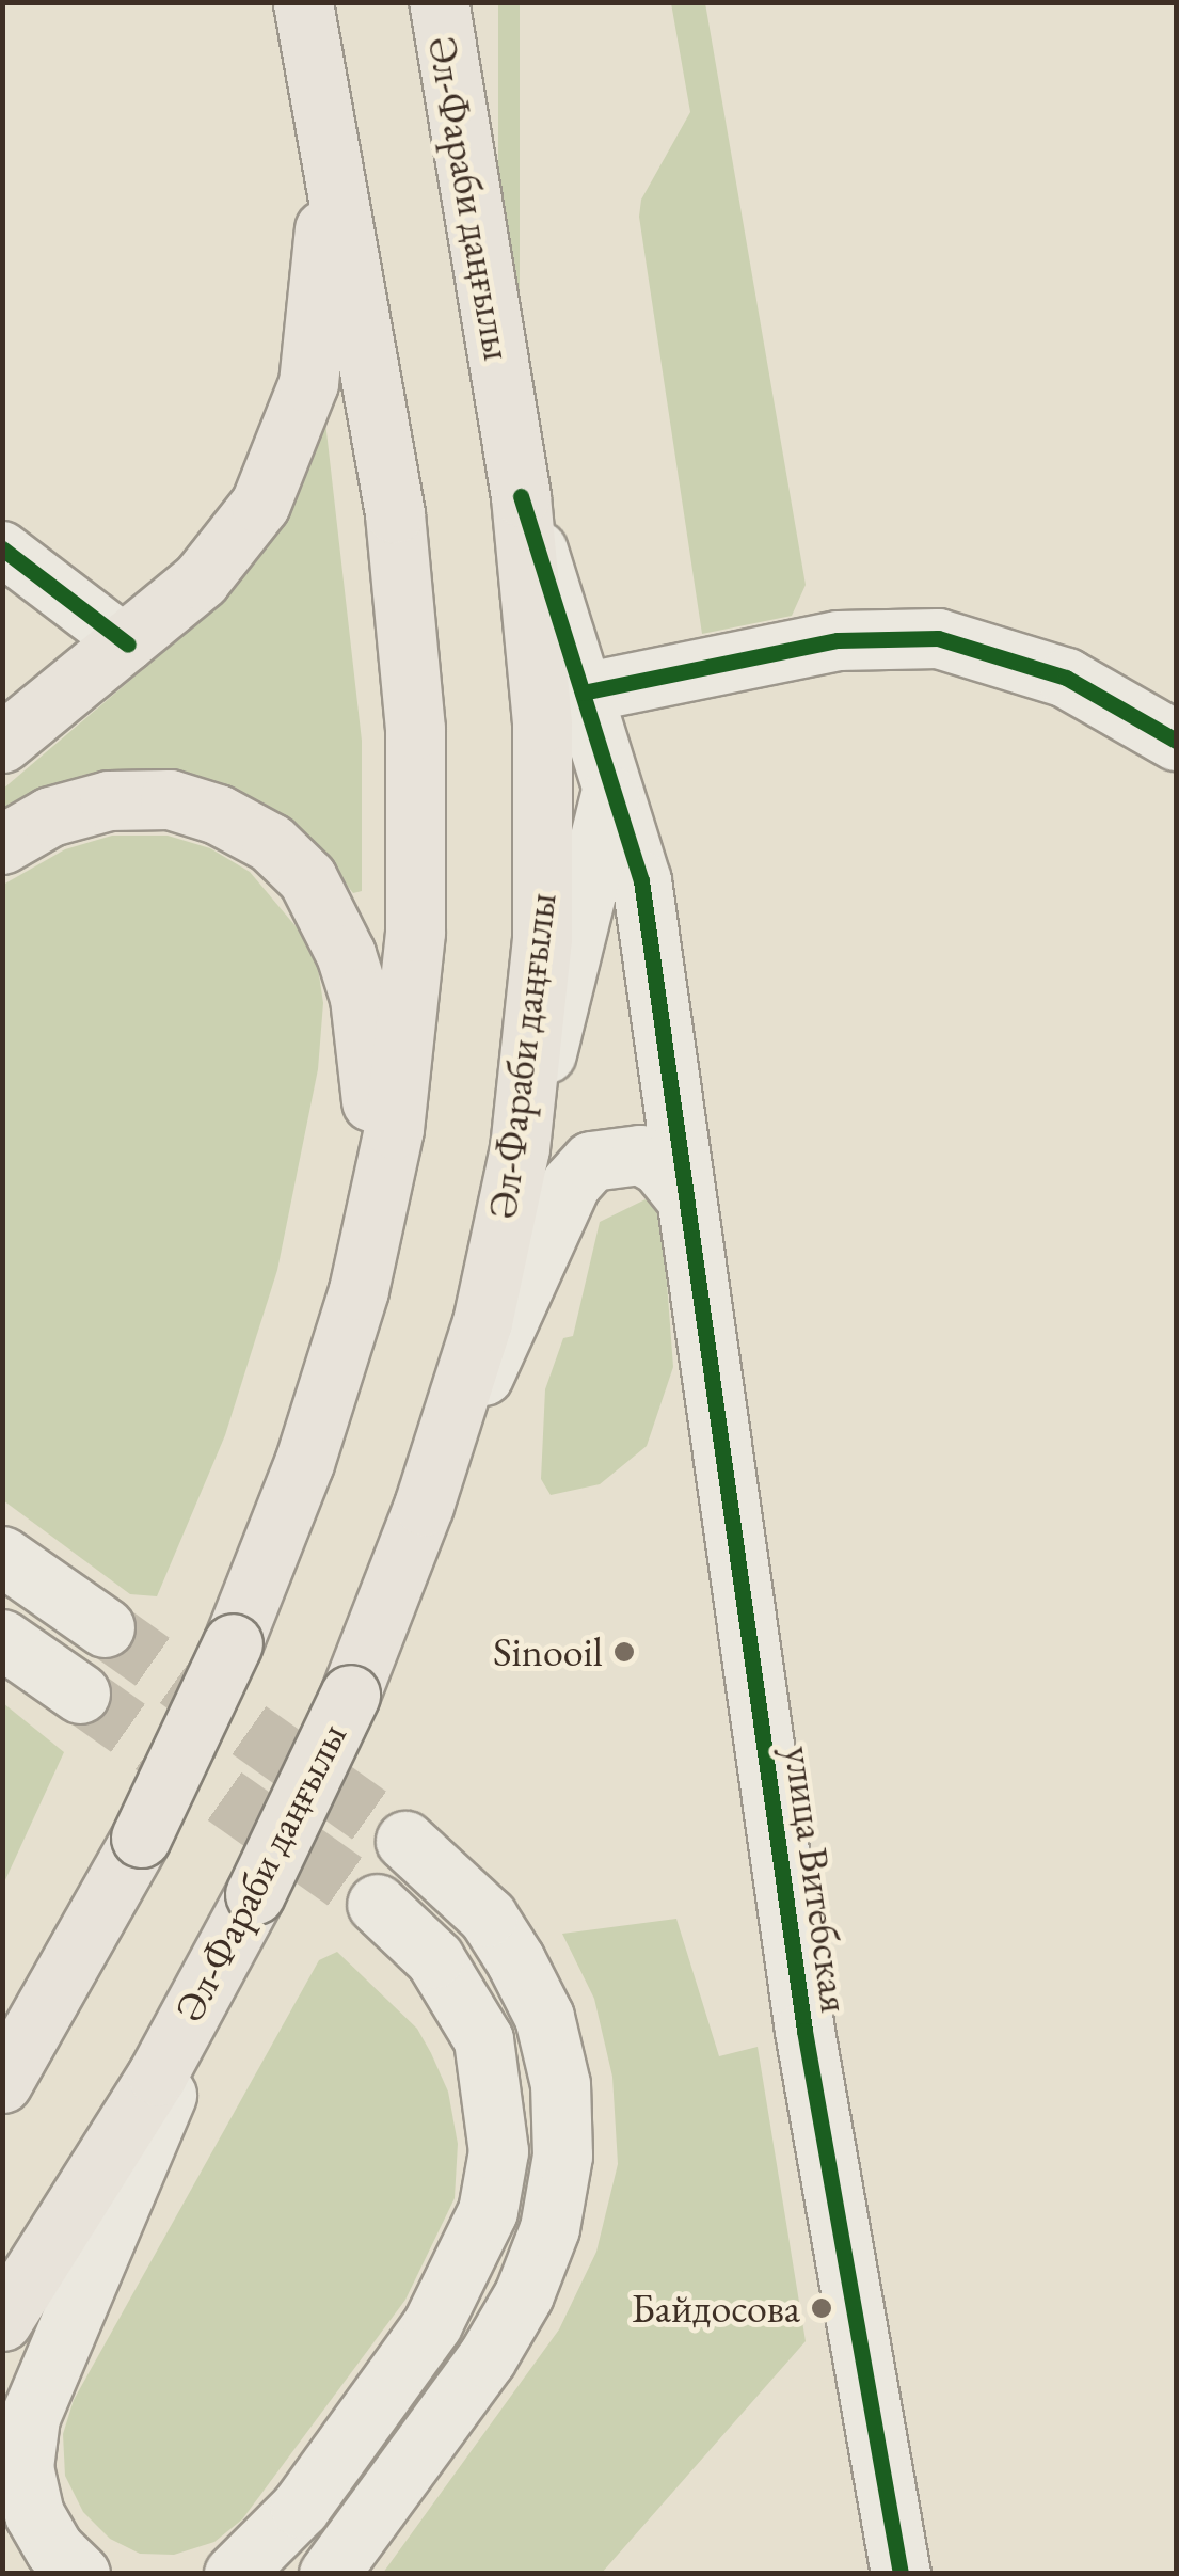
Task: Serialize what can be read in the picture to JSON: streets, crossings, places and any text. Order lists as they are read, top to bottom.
{
  "streets": {
    "main road": ["Әл-Фараби даңғылы"],
    "street": ["улица Витебская"]
  },
  "crossings": [
    ["Әл-Фараби даңғылы", "улица Витебская"]
  ],
  "places": ["Sinooil", "Байдосова"]
}
